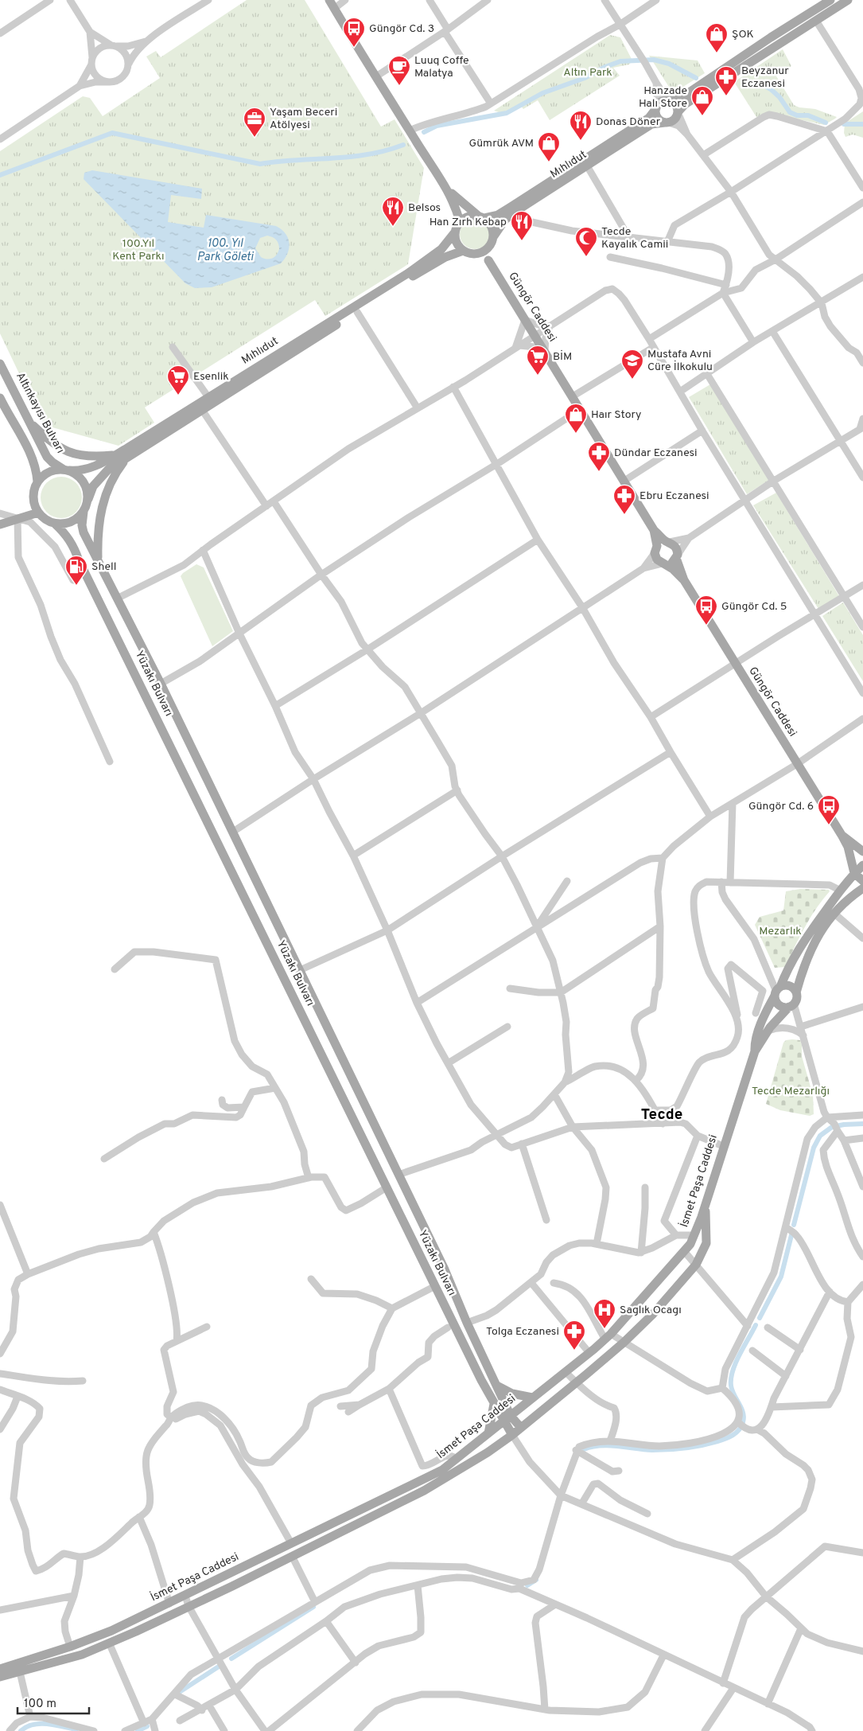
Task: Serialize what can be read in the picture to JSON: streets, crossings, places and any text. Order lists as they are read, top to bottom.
{
  "streets": {
    "main road": [
      "Mıhlıdut",
      "Güngör Caddesi",
      "Altınkayısı Bulvarı",
      "Yüzakı Bulvarı",
      "İsmet Paşa Caddesi"
    ]
  },
  "crossings": [
    ["Mıhlıdut", "Altınkayısı Bulvarı"],
    ["Mıhlıdut", "Yüzakı Bulvarı"],
    ["Altınkayısı Bulvarı", "Yüzakı Bulvarı"],
    ["Yüzakı Bulvarı", "İsmet Paşa Caddesi"]
  ],
  "districts": ["Tecde"],
  "water": ["100. Yıl Park Göleti"],
  "parks": [
    "Altın Park",
    "100.Yıl Kent Parkı",
    "Mezarlık",
    "Tecde Mezarlığı"
  ],
  "places": {
    "bus stop": ["Güngör Cd. 3", "Güngör Cd. 5", "Güngör Cd. 6"],
    "shop": [
      "ŞOK",
      "Hanzade Halı Store",
      "Gümrük AVM",
      "Haır Story"
    ],
    "cafe": ["Luuq Coffe Malatya"],
    "pharmacy": [
      "Beyzanur Eczanesi",
      "Dündar Eczanesi",
      "Ebru Eczanesi",
      "Tolga Eczanesi"
    ],
    "office": ["Yaşam Beceri Atölyesi"],
    "restaurant": ["Donas Döner", "Belsos", "Han Zırh Kebap"],
    "mosque": ["Tecde Kayalık Camii"],
    "supermarket": ["BİM", "Esenlik"],
    "school or university": ["Mustafa Avni Cüre İlkokulu"],
    "fuel station": ["Shell"],
    "hospital": ["Saglık Ocagı"]
  },
  "scale_bar": "100 m"
}
